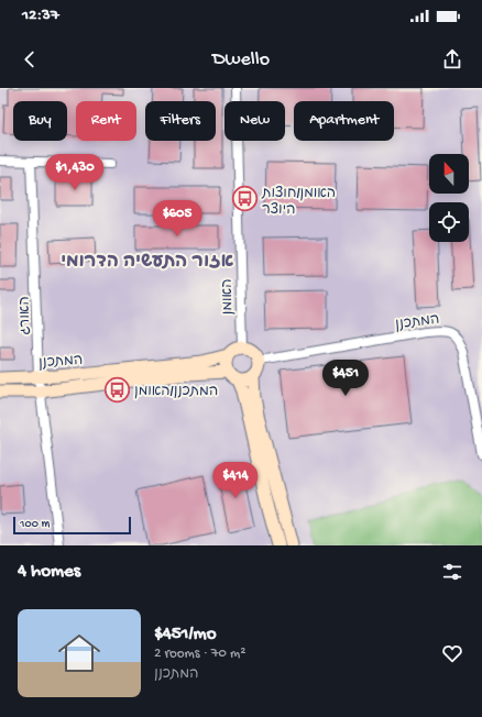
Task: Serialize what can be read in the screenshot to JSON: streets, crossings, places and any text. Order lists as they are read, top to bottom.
{
  "streets": {
    "street": ["האומן", "האורג", "המתכנן"]
  },
  "crossings": [
    ["האומן", "המתכנן"],
    ["האורג", "המתכנן"]
  ],
  "districts": ["אזור התעשיה הדרומי"],
  "places": {
    "bus stop": ["האומן/חוצות היוצר", "המתכנן/האומן"]
  },
  "scale_bar": "100 m",
  "north": "top",
  "page": {
    "status": "12:37",
    "header": "Dwello",
    "chip": [
      "Buy",
      "Rent",
      "Filters",
      "New",
      "Apartment"
    ],
    "price": [
      "$1,430",
      "$605",
      "$451",
      "$414"
    ],
    "scale": "100 m",
    "heading": "4 homes",
    "list": [
      {
        "name": "$451/mo",
        "note": "2 rooms · 70 m² · המתכנן"
      }
    ]
  }
}
